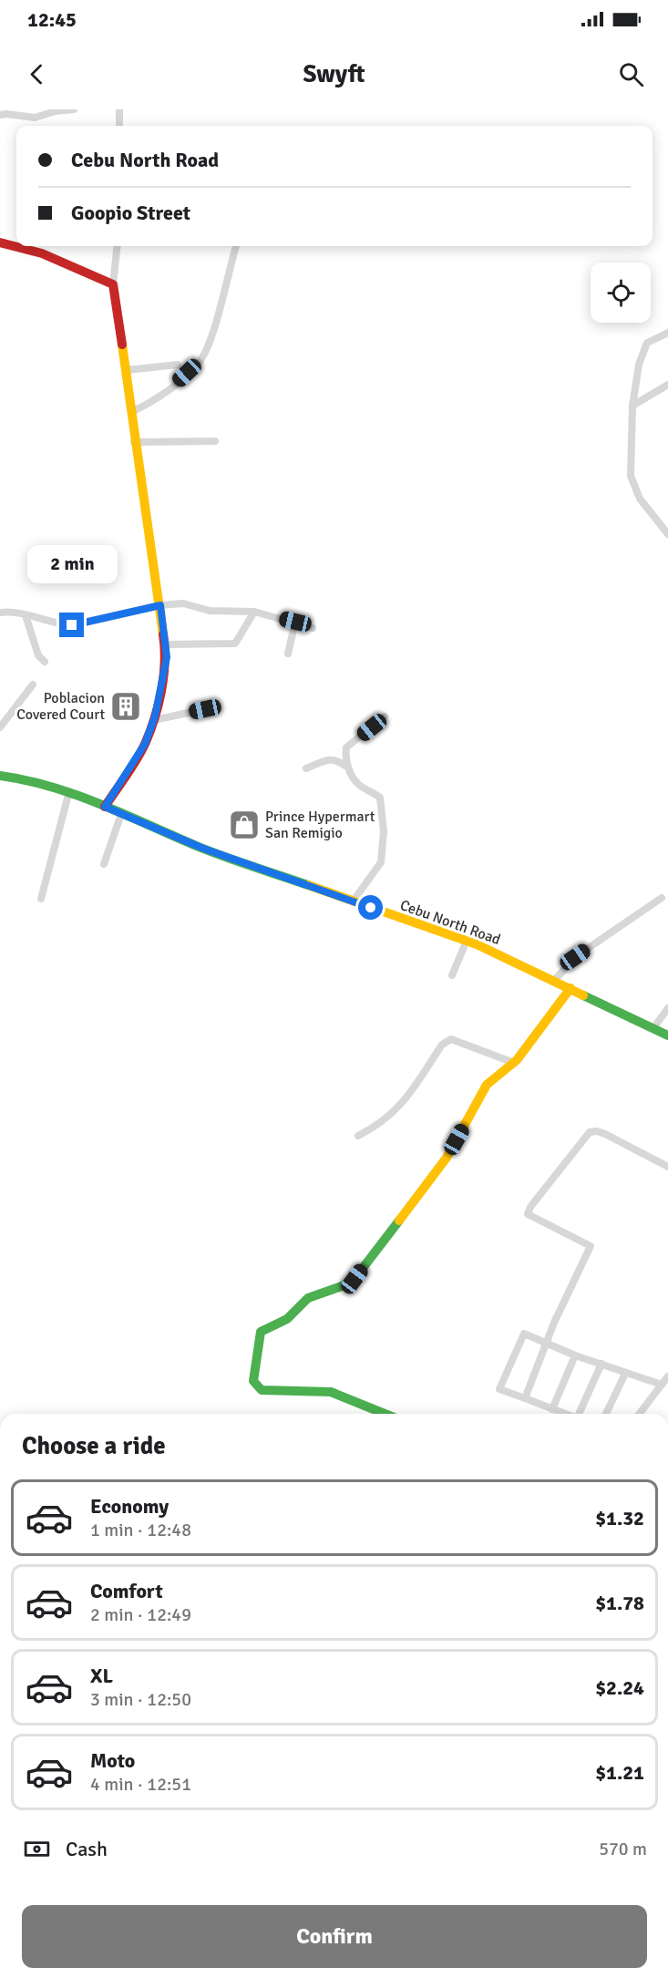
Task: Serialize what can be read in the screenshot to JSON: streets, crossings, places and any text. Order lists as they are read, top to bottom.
{
  "streets": {
    "main road": ["Cebu North Road"]
  },
  "places": {
    "building": ["Poblacion Covered Court"],
    "shop": ["Prince Hypermart San Remigio"]
  },
  "page": {
    "status": "12:45",
    "header": "Swyft",
    "banner": ["Cebu North Road", "Goopio Street"],
    "bubble": "2 min",
    "heading": "Choose a ride",
    "list": [
      {
        "name": "Economy",
        "note": "1 min · 12:48",
        "value": "$1.32"
      },
      {
        "name": "Comfort",
        "note": "2 min · 12:49",
        "value": "$1.78"
      },
      {
        "name": "XL",
        "note": "3 min · 12:50",
        "value": "$2.24"
      },
      {
        "name": "Moto",
        "note": "4 min · 12:51",
        "value": "$1.21"
      }
    ],
    "pay": ["Cash", "570 m"],
    "buttons": "Confirm"
  }
}
